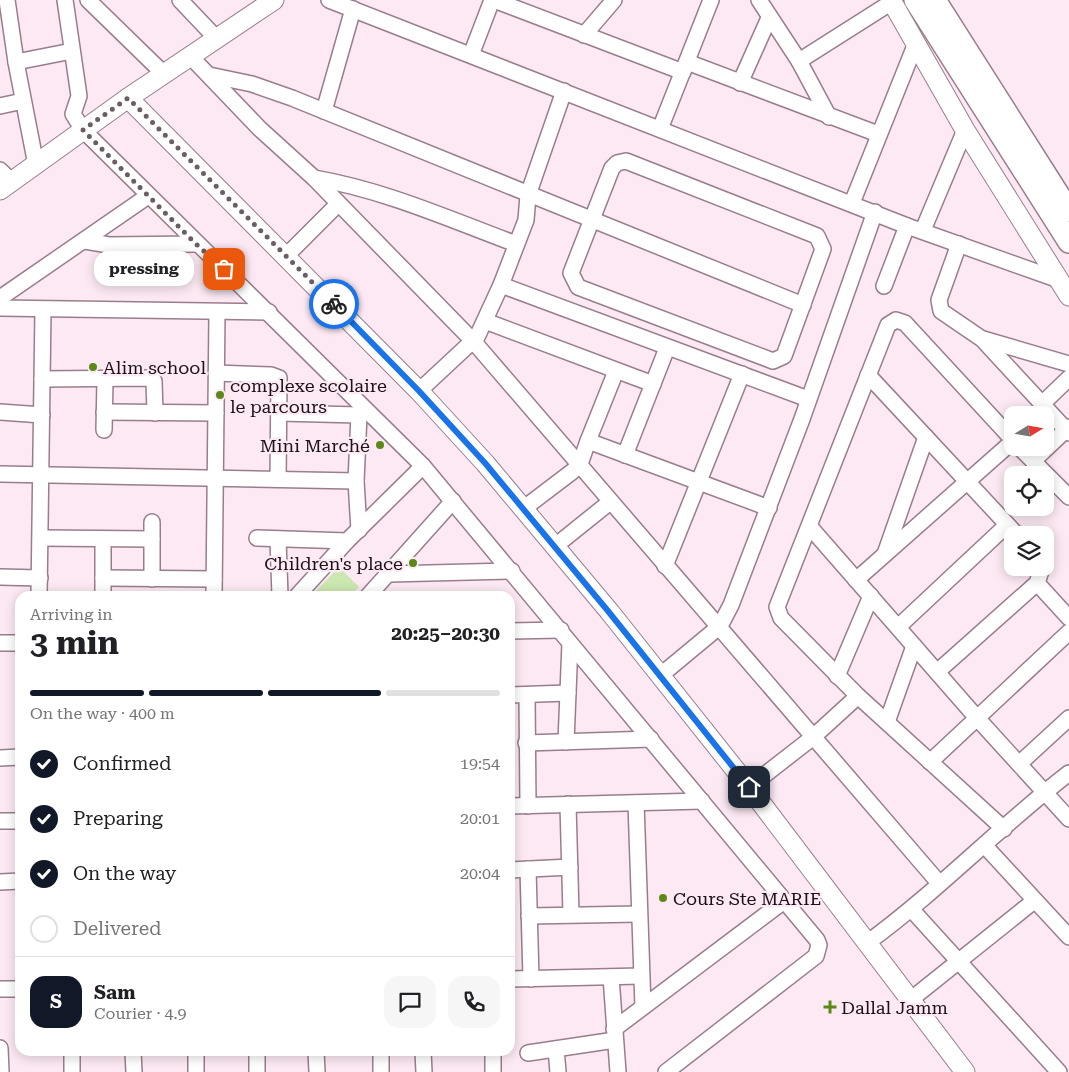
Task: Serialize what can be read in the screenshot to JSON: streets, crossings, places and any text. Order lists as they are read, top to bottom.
{
  "places": {
    "other": [
      "pressing",
      "Alim school",
      "complexe scolaire le parcours",
      "Mini Marché",
      "Children's place",
      "Cours Ste MARIE"
    ],
    "health": ["Dallal Jamm"]
  },
  "north": "right",
  "page": {
    "bubble": "pressing",
    "heading": ["3 min", "Arriving in", "20:25–20:30"],
    "panel": ["Sam", "Courier · 4.9"],
    "bar": "On the way · 400 m",
    "list": [
      ["Confirmed", "19:54"],
      ["Preparing", "20:01"],
      ["On the way", "20:04"],
      "Delivered"
    ],
    "round": "S"
  }
}
